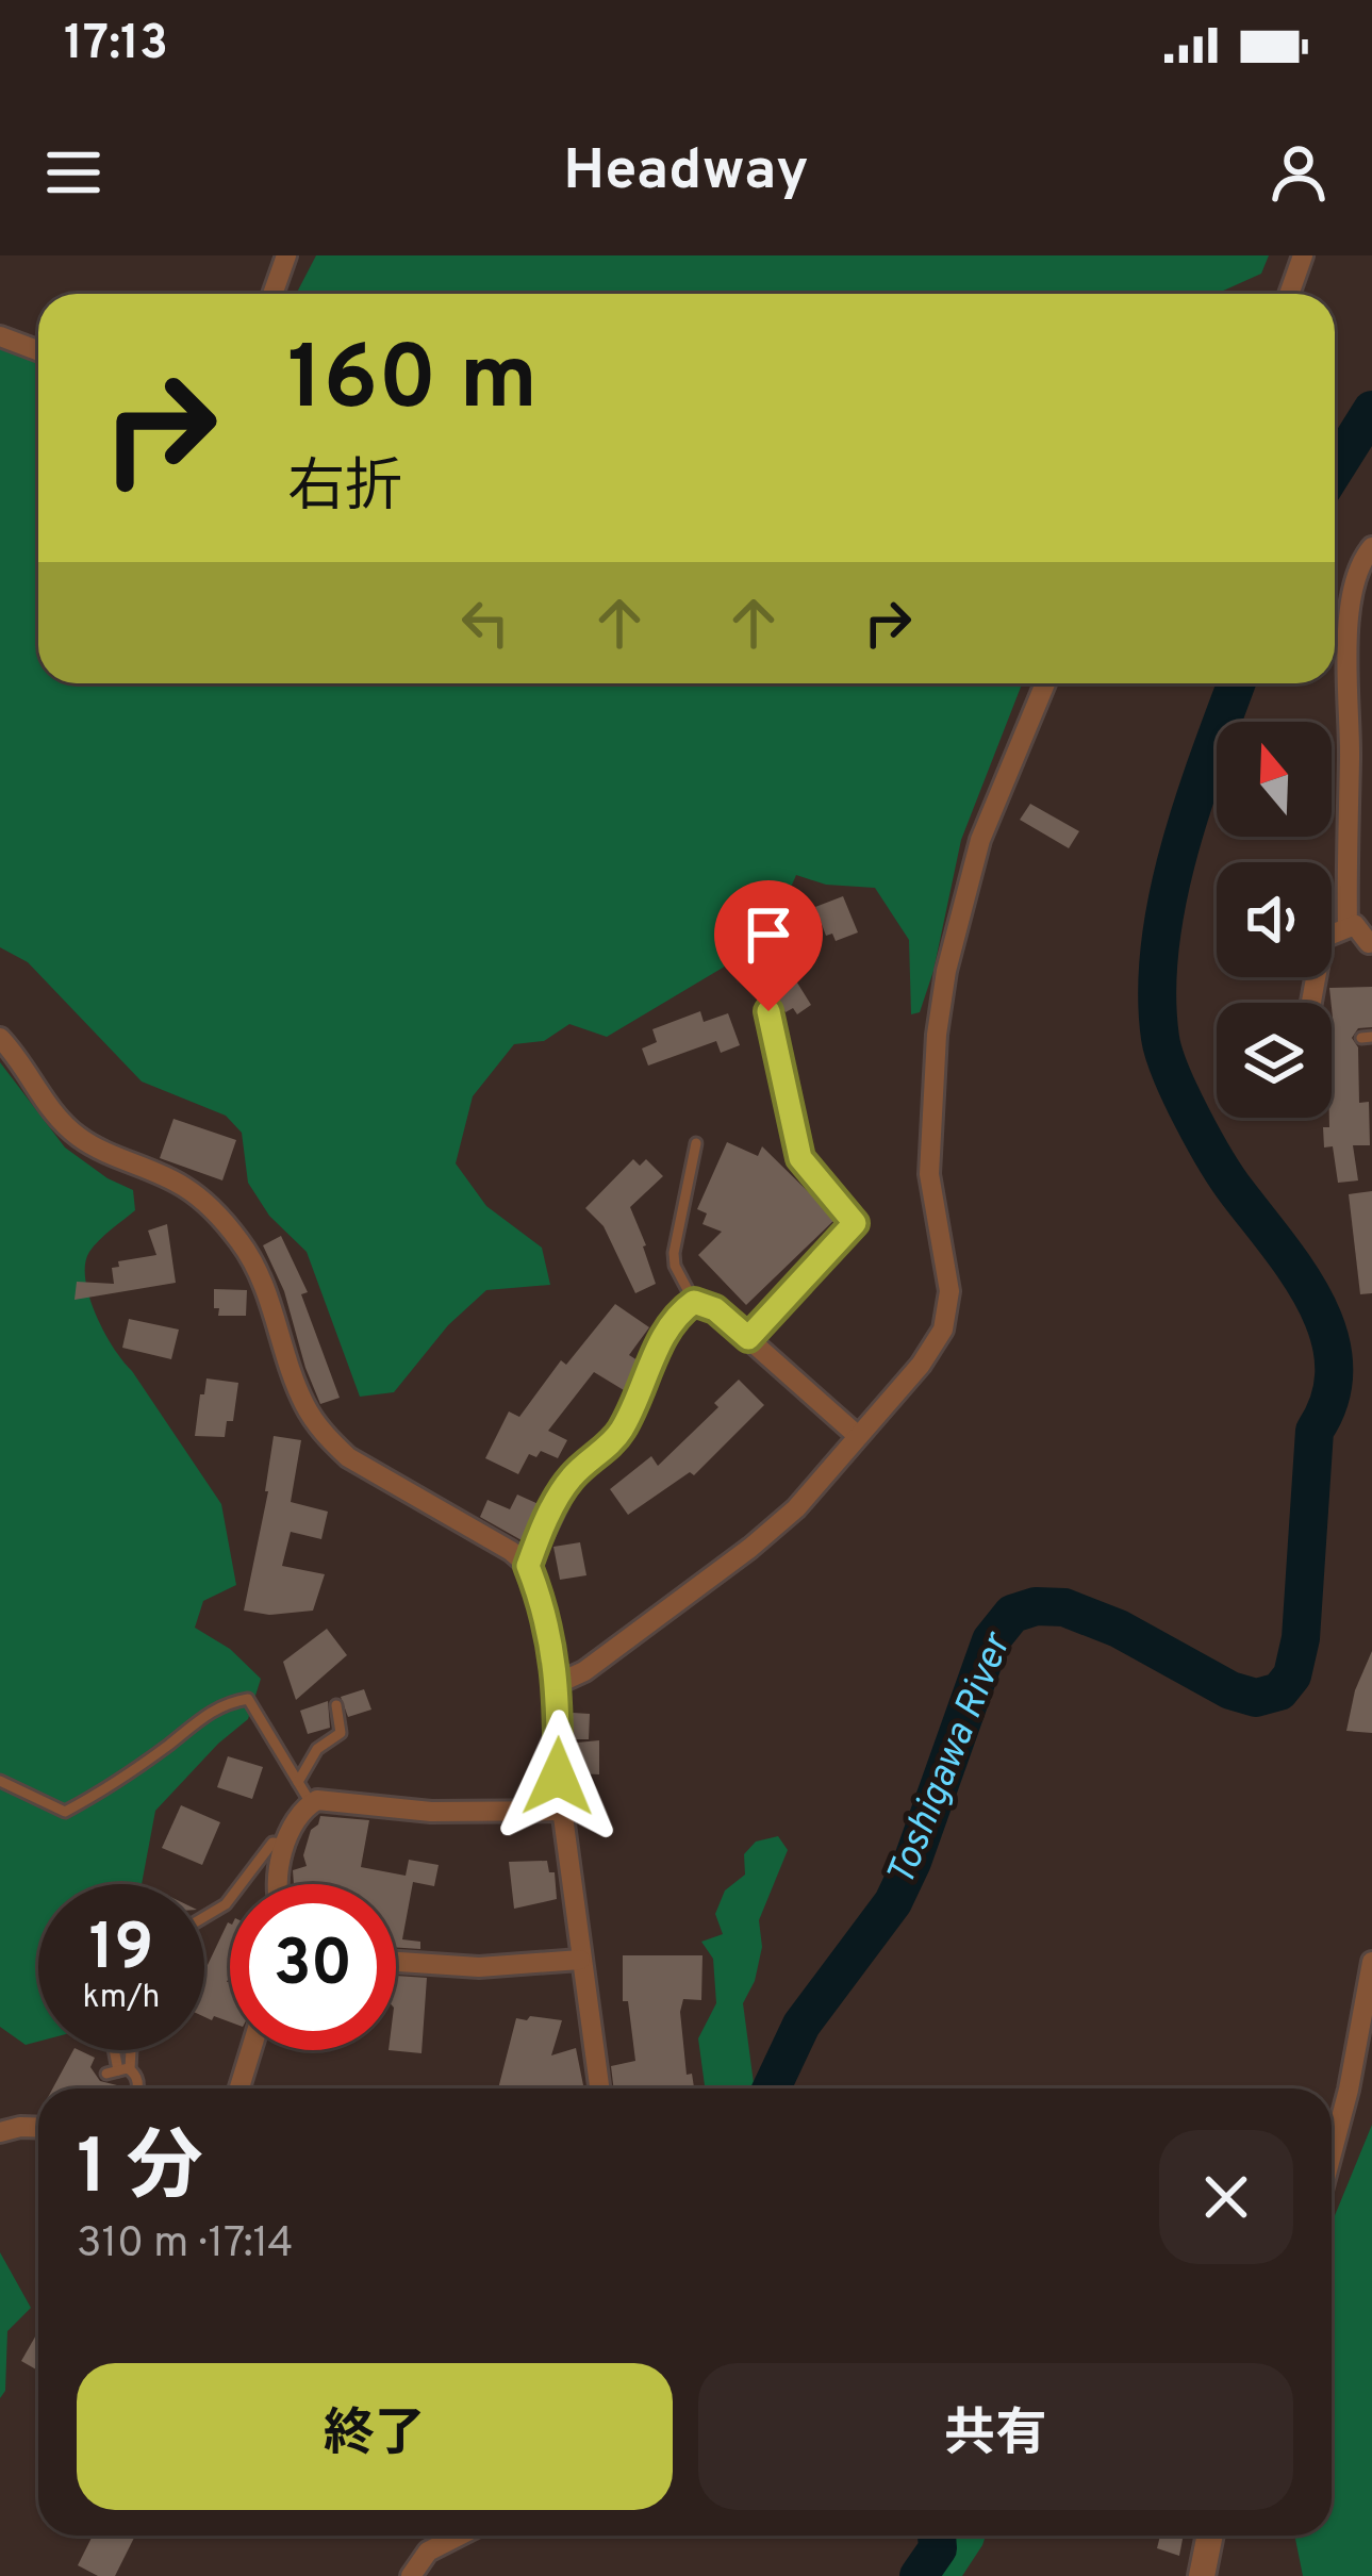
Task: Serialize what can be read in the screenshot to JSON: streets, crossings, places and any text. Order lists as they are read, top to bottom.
{
  "water": ["Toshigawa River"],
  "north": "top",
  "page": {
    "status": "17:13",
    "header": "Headway",
    "turn": ["160 m", "右折"],
    "speed": "19 km/h",
    "limit": "30",
    "heading": ["1 分", "310 m · 17:14"],
    "buttons": ["終了", "共有"]
  }
}
